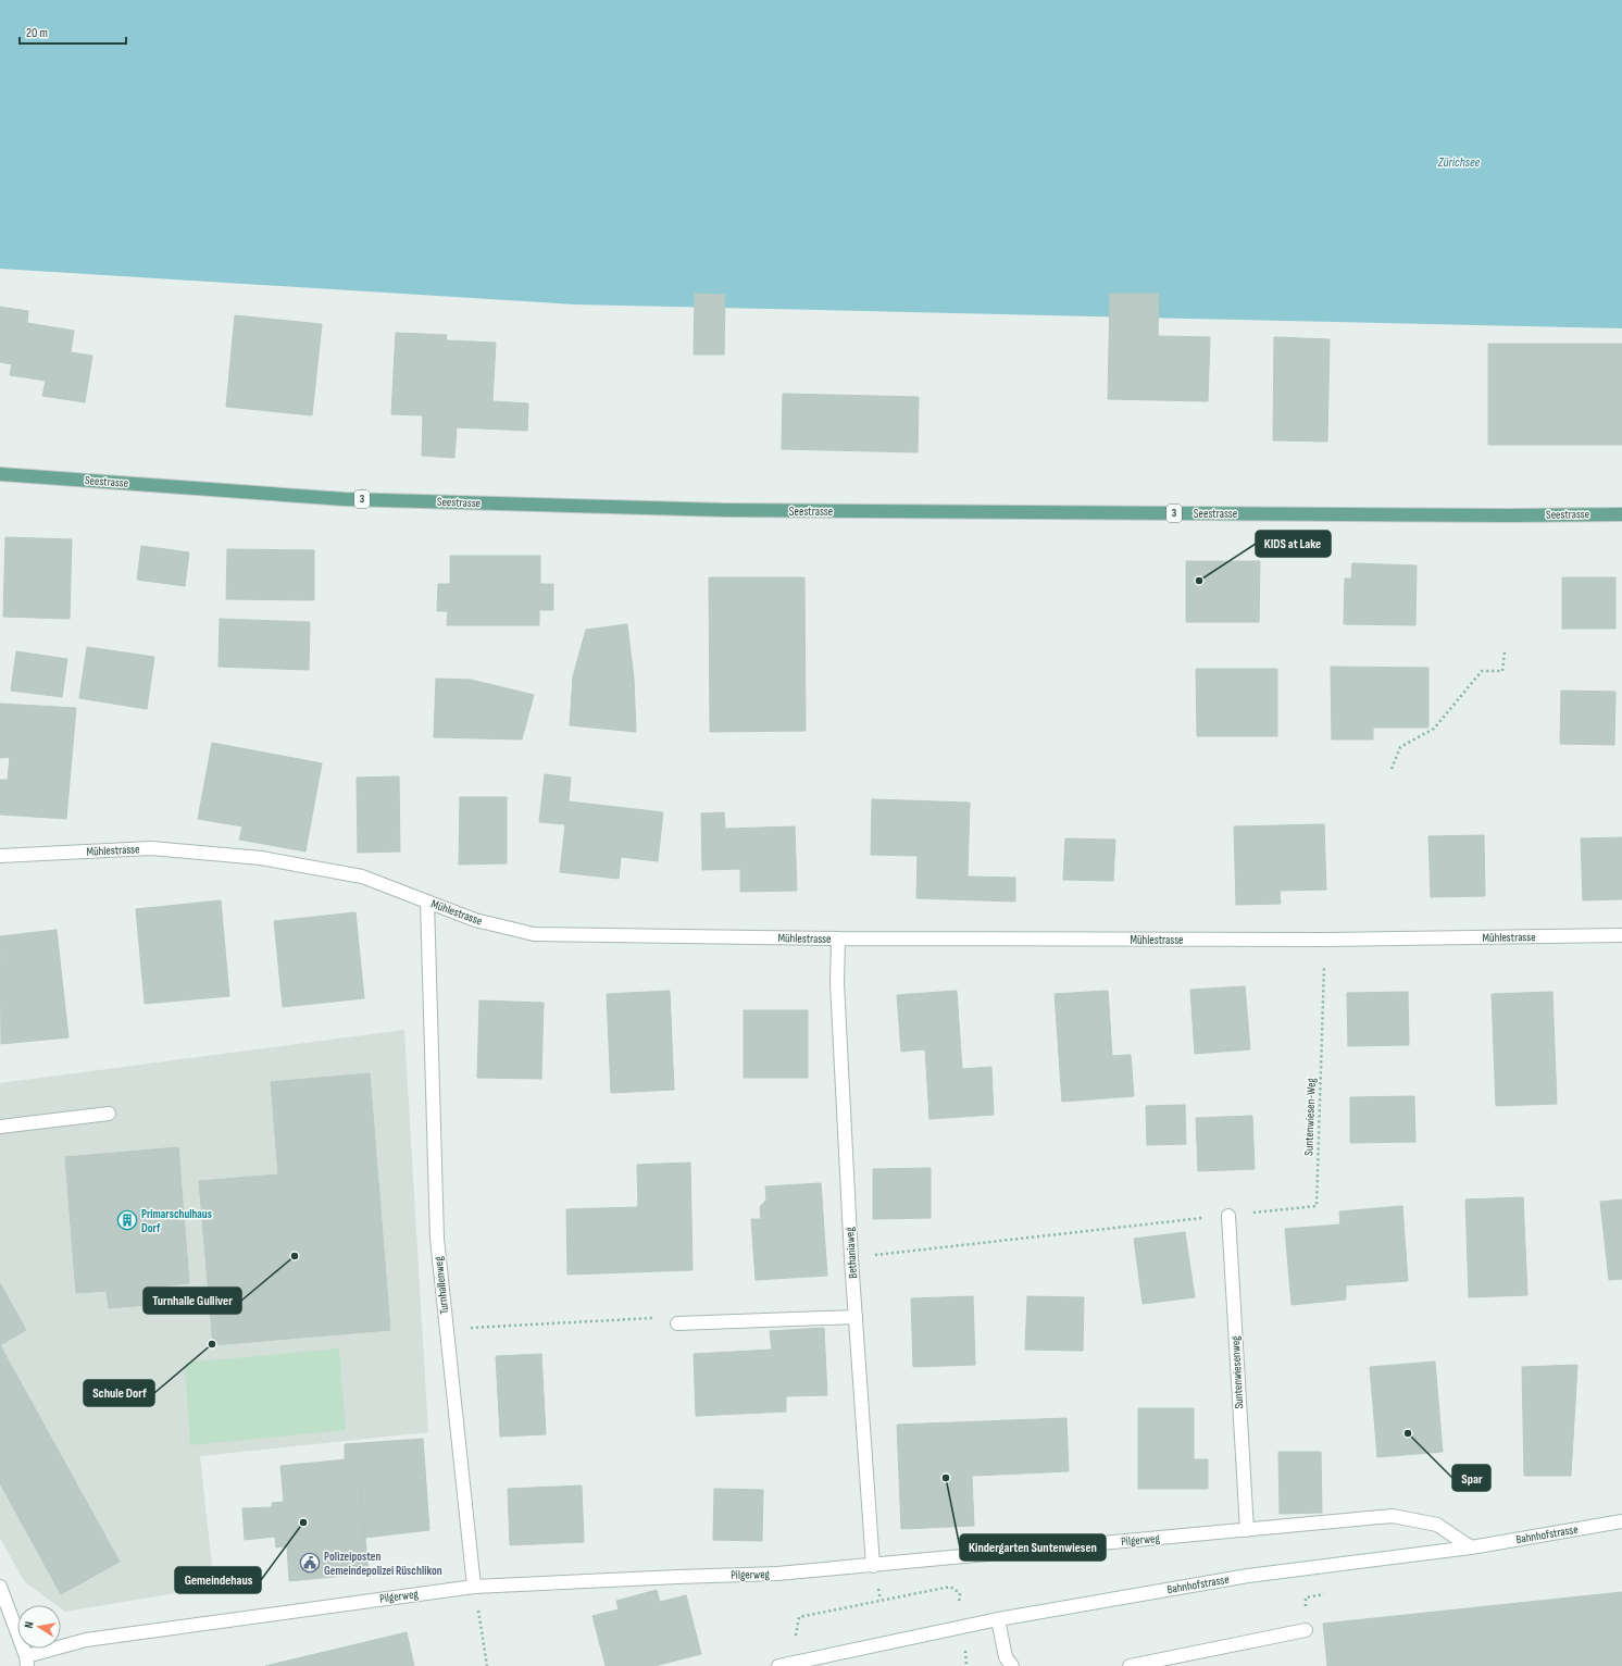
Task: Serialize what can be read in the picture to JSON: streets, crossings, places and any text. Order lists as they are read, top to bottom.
{
  "streets": {
    "main road": ["Seestrasse", "3"],
    "street": [
      "Mühlestrasse",
      "Bethaniaweg",
      "Turnhallenweg",
      "Suntenwiesenweg",
      "Bahnhofstrasse",
      "Pilgerweg"
    ],
    "path": ["Suntenwiesen-Weg"]
  },
  "crossings": [
    ["Mühlestrasse", "Suntenwiesen-Weg"],
    ["Mühlestrasse", "Bethaniaweg"],
    ["Mühlestrasse", "Turnhallenweg"],
    ["Suntenwiesen-Weg", "Suntenwiesenweg"],
    ["Bethaniaweg", "Pilgerweg"],
    ["Turnhallenweg", "Pilgerweg"],
    ["Suntenwiesenweg", "Pilgerweg"],
    ["Bahnhofstrasse", "Pilgerweg"]
  ],
  "water": ["Zürichsee"],
  "places": {
    "other": [
      "KIDS at Lake",
      "Turnhalle Gulliver",
      "Schule Dorf",
      "Spar",
      "Kindergarten Suntenwiesen",
      "Gemeindehaus"
    ],
    "building": ["Primarschulhaus Dorf"],
    "public building": ["Polizeiposten Gemeindepolizei Rüschlikon"]
  },
  "scale_bar": "20 m",
  "north": "left"
}
